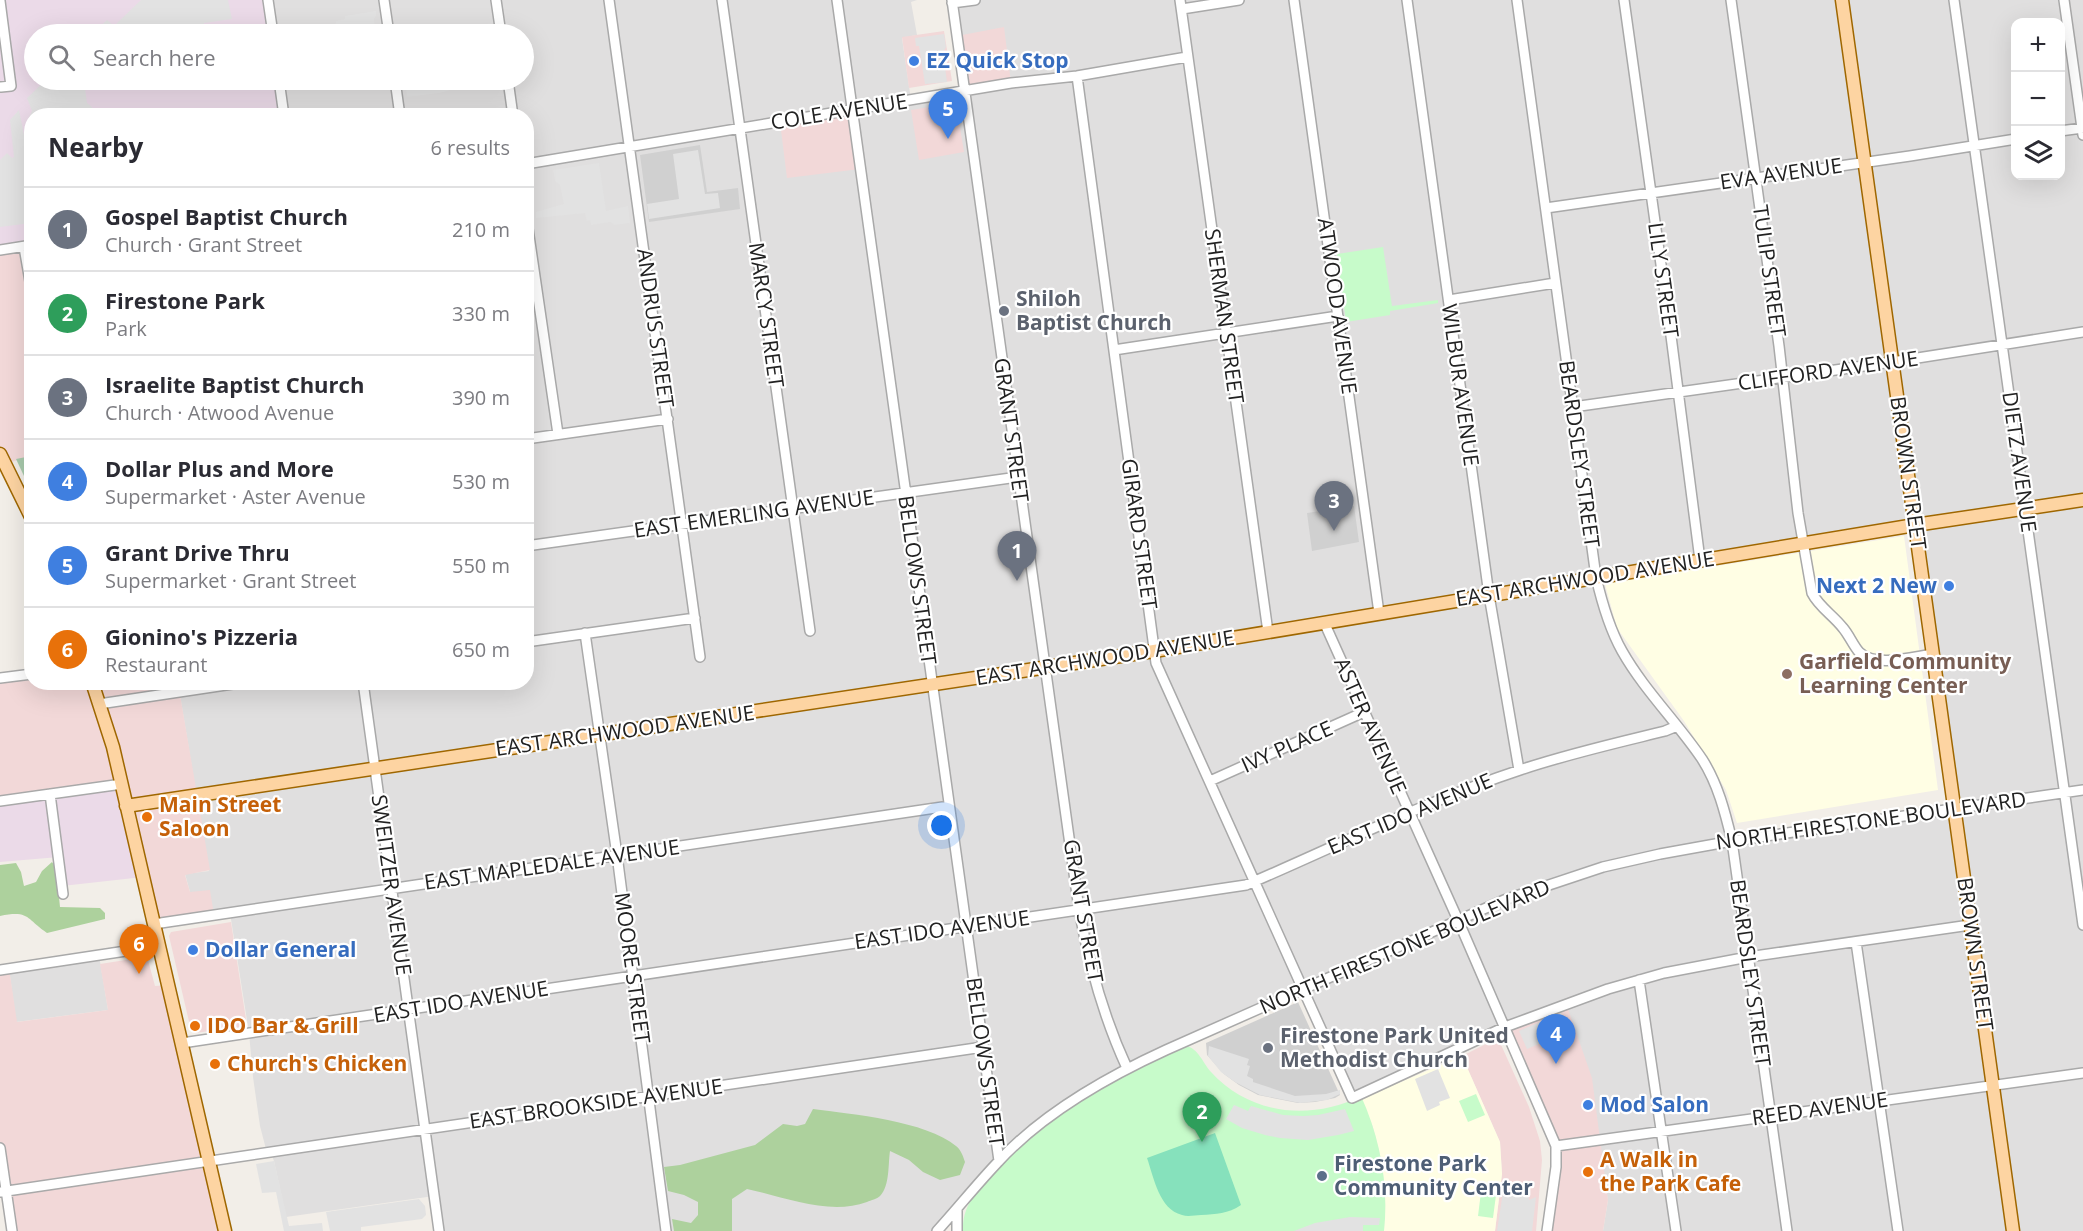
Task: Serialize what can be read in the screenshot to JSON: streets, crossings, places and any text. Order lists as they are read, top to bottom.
{
  "streets": {
    "main road": ["BROWN STREET", "EAST ARCHWOOD AVENUE"],
    "street": [
      "COLE AVENUE",
      "EVA AVENUE",
      "TULIP STREET",
      "LILY STREET",
      "ATWOOD AVENUE",
      "MARCY STREET",
      "SHERMAN STREET",
      "ANDRUS STREET",
      "CLIFFORD AVENUE",
      "WILBUR AVENUE",
      "GRANT STREET",
      "BEARDSLEY STREET",
      "DIETZ AVENUE",
      "EAST EMERLING AVENUE",
      "GIRARD STREET",
      "BELLOWS STREET",
      "ASTER AVENUE",
      "IVY PLACE",
      "EAST IDO AVENUE",
      "NORTH FIRESTONE BOULEVARD",
      "EAST MAPLEDALE AVENUE",
      "SWEITZER AVENUE",
      "MOORE STREET",
      "EAST BROOKSIDE AVENUE",
      "REED AVENUE"
    ]
  },
  "crossings": [
    ["COLE AVENUE", "MARCY STREET"],
    ["COLE AVENUE", "SHERMAN STREET"],
    ["COLE AVENUE", "ANDRUS STREET"],
    ["COLE AVENUE", "GRANT STREET"],
    ["COLE AVENUE", "GIRARD STREET"],
    ["COLE AVENUE", "BELLOWS STREET"],
    ["EVA AVENUE", "TULIP STREET"],
    ["EVA AVENUE", "LILY STREET"],
    ["EVA AVENUE", "BEARDSLEY STREET"],
    ["EVA AVENUE", "DIETZ AVENUE"],
    ["EVA AVENUE", "BROWN STREET"],
    ["TULIP STREET", "CLIFFORD AVENUE"],
    ["TULIP STREET", "BROWN STREET"],
    ["TULIP STREET", "EAST ARCHWOOD AVENUE"],
    ["LILY STREET", "CLIFFORD AVENUE"],
    ["LILY STREET", "EAST ARCHWOOD AVENUE"],
    ["ATWOOD AVENUE", "EAST ARCHWOOD AVENUE"],
    ["MARCY STREET", "EAST EMERLING AVENUE"],
    ["SHERMAN STREET", "EAST ARCHWOOD AVENUE"],
    ["ANDRUS STREET", "EAST EMERLING AVENUE"],
    ["CLIFFORD AVENUE", "BEARDSLEY STREET"],
    ["CLIFFORD AVENUE", "DIETZ AVENUE"],
    ["CLIFFORD AVENUE", "BROWN STREET"],
    ["WILBUR AVENUE", "EAST ARCHWOOD AVENUE"],
    ["WILBUR AVENUE", "EAST IDO AVENUE"],
    ["GRANT STREET", "EAST EMERLING AVENUE"],
    ["GRANT STREET", "EAST ARCHWOOD AVENUE"],
    ["GRANT STREET", "EAST IDO AVENUE"],
    ["GRANT STREET", "NORTH FIRESTONE BOULEVARD"],
    ["BEARDSLEY STREET", "EAST ARCHWOOD AVENUE"],
    ["BEARDSLEY STREET", "EAST IDO AVENUE"],
    ["BEARDSLEY STREET", "NORTH FIRESTONE BOULEVARD"],
    ["BEARDSLEY STREET", "REED AVENUE"],
    ["DIETZ AVENUE", "EAST ARCHWOOD AVENUE"],
    ["DIETZ AVENUE", "NORTH FIRESTONE BOULEVARD"],
    ["BROWN STREET", "EAST ARCHWOOD AVENUE"],
    ["BROWN STREET", "NORTH FIRESTONE BOULEVARD"],
    ["BROWN STREET", "REED AVENUE"],
    ["EAST EMERLING AVENUE", "BELLOWS STREET"],
    ["GIRARD STREET", "EAST ARCHWOOD AVENUE"],
    ["GIRARD STREET", "ASTER AVENUE"],
    ["GIRARD STREET", "IVY PLACE"],
    ["GIRARD STREET", "EAST IDO AVENUE"],
    ["GIRARD STREET", "NORTH FIRESTONE BOULEVARD"],
    ["EAST ARCHWOOD AVENUE", "BELLOWS STREET"],
    ["EAST ARCHWOOD AVENUE", "ASTER AVENUE"],
    ["EAST ARCHWOOD AVENUE", "SWEITZER AVENUE"],
    ["EAST ARCHWOOD AVENUE", "MOORE STREET"],
    ["BELLOWS STREET", "EAST IDO AVENUE"],
    ["BELLOWS STREET", "NORTH FIRESTONE BOULEVARD"],
    ["BELLOWS STREET", "EAST MAPLEDALE AVENUE"],
    ["BELLOWS STREET", "EAST BROOKSIDE AVENUE"],
    ["ASTER AVENUE", "IVY PLACE"],
    ["ASTER AVENUE", "EAST IDO AVENUE"],
    ["ASTER AVENUE", "NORTH FIRESTONE BOULEVARD"],
    ["ASTER AVENUE", "REED AVENUE"],
    ["EAST IDO AVENUE", "SWEITZER AVENUE"],
    ["EAST IDO AVENUE", "MOORE STREET"],
    ["EAST MAPLEDALE AVENUE", "SWEITZER AVENUE"],
    ["EAST MAPLEDALE AVENUE", "MOORE STREET"],
    ["SWEITZER AVENUE", "EAST BROOKSIDE AVENUE"],
    ["MOORE STREET", "EAST BROOKSIDE AVENUE"]
  ],
  "places": [
    "EZ Quick Stop",
    "Shiloh Baptist Church",
    "Next 2 New",
    "Garfield Community Learning Center",
    "Main Street Saloon",
    "Dollar General",
    "IDO Bar & Grill",
    "Firestone Park United Methodist Church",
    "Church's Chicken",
    "Mod Salon",
    "A Walk in the Park Cafe",
    "Firestone Park Community Center"
  ],
  "page": {
    "map_buttons": ["+", "−"],
    "search": "Search here",
    "pins": [
      "5",
      "3",
      "1",
      "6",
      "4",
      "2"
    ],
    "heading": ["Nearby", "6 results"],
    "list": [
      {
        "mark": "1",
        "name": "Gospel Baptist Church",
        "note": "Church · Grant Street",
        "value": "210 m"
      },
      {
        "mark": "2",
        "name": "Firestone Park",
        "note": "Park",
        "value": "330 m"
      },
      {
        "mark": "3",
        "name": "Israelite Baptist Church",
        "note": "Church · Atwood Avenue",
        "value": "390 m"
      },
      {
        "mark": "4",
        "name": "Dollar Plus and More",
        "note": "Supermarket · Aster Avenue",
        "value": "530 m"
      },
      {
        "mark": "5",
        "name": "Grant Drive Thru",
        "note": "Supermarket · Grant Street",
        "value": "550 m"
      },
      {
        "mark": "6",
        "name": "Gionino's Pizzeria",
        "note": "Restaurant",
        "value": "650 m"
      }
    ]
  }
}
